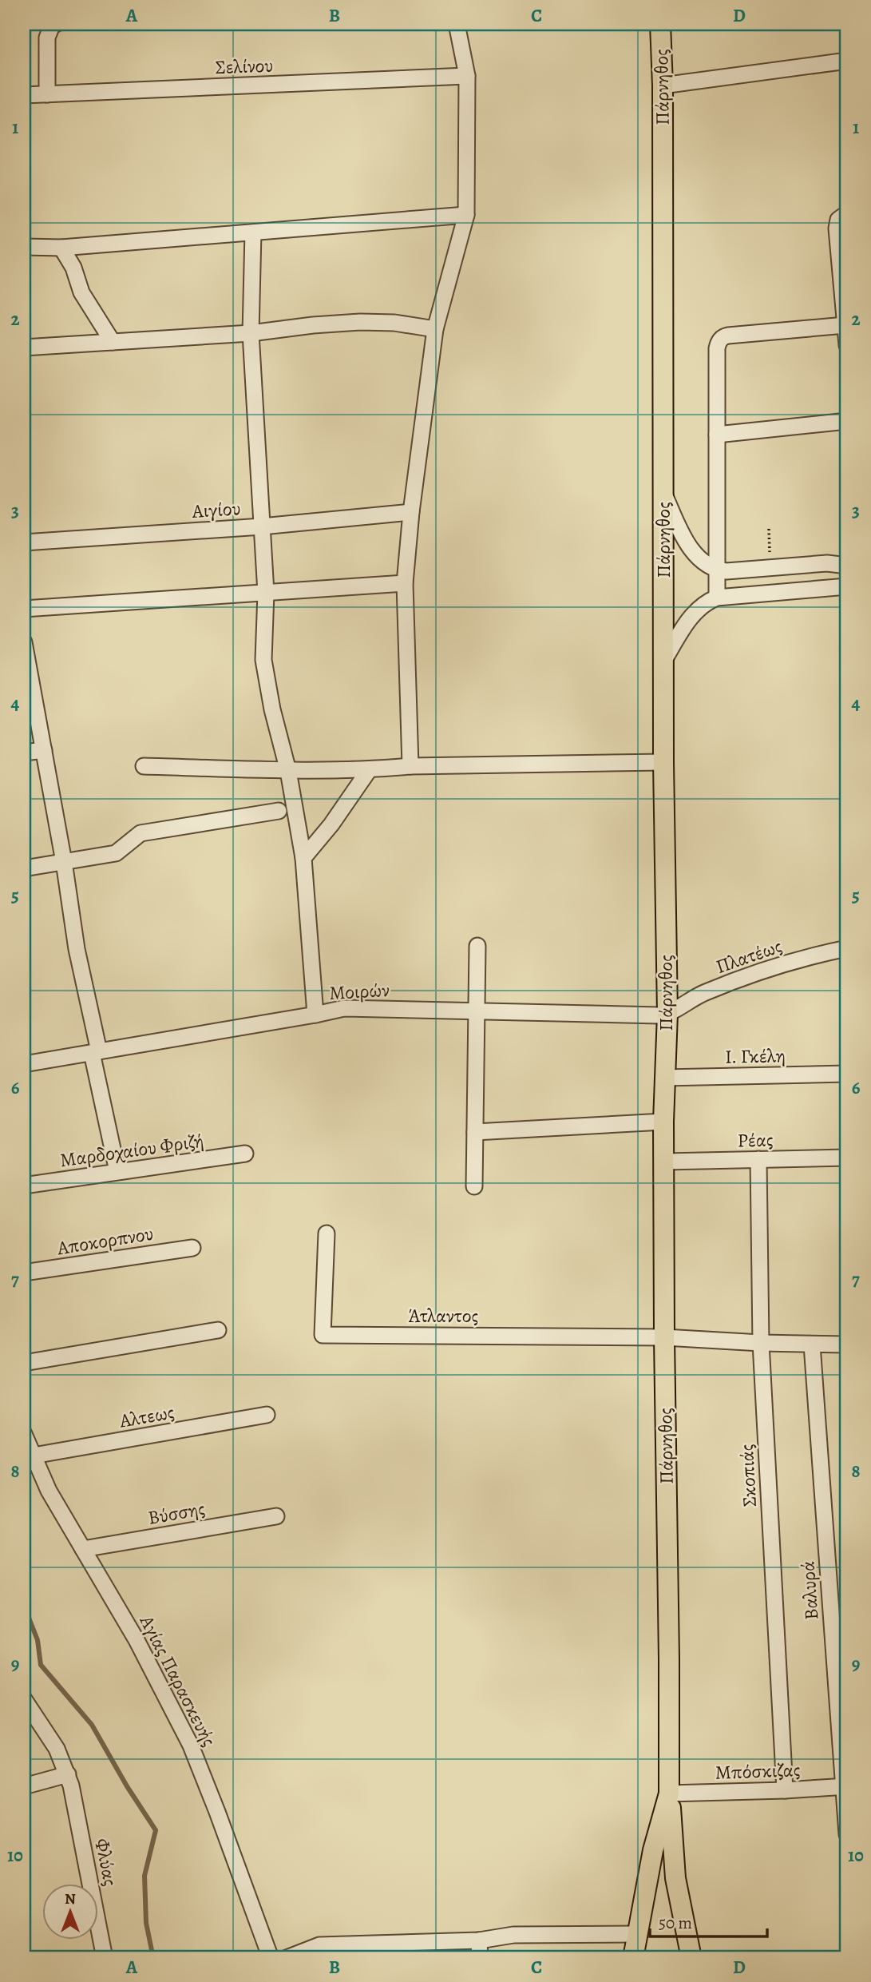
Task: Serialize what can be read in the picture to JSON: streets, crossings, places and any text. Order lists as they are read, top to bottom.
{
  "streets": {
    "main road": ["Πάρνηθος"],
    "street": [
      "Σελίνου",
      "Αιγίου",
      "Πλατέως",
      "Μοιρών",
      "Ι. Γκέλη",
      "Ρέας",
      "Μαρδοχαίου Φριζή",
      "Αποκορπνου",
      "Άτλαντος",
      "Αλτεως",
      "Σκοπιάς",
      "Βύσσης",
      "Βαλυρά",
      "Αγίας Παρασκευής",
      "Μπόσκιζας",
      "Φλύας"
    ]
  },
  "crossings": [
    ["Πάρνηθος", "Πλατέως"],
    ["Πάρνηθος", "Μοιρών"],
    ["Πάρνηθος", "Ι. Γκέλη"],
    ["Πάρνηθος", "Ρέας"],
    ["Πάρνηθος", "Άτλαντος"],
    ["Πάρνηθος", "Μπόσκιζας"],
    ["Πλατέως", "Μοιρών"],
    ["Ρέας", "Σκοπιάς"],
    ["Αλτεως", "Αγίας Παρασκευής"],
    ["Σκοπιάς", "Μπόσκιζας"],
    ["Βύσσης", "Αγίας Παρασκευής"],
    ["Βαλυρά", "Μπόσκιζας"]
  ],
  "scale_bar": "50 m",
  "north": "top",
  "grid": {
    "columns": [
      "A",
      "B",
      "C",
      "D"
    ],
    "rows": [
      "1",
      "2",
      "3",
      "4",
      "5",
      "6",
      "7",
      "8",
      "9",
      "10"
    ]
  }
}
